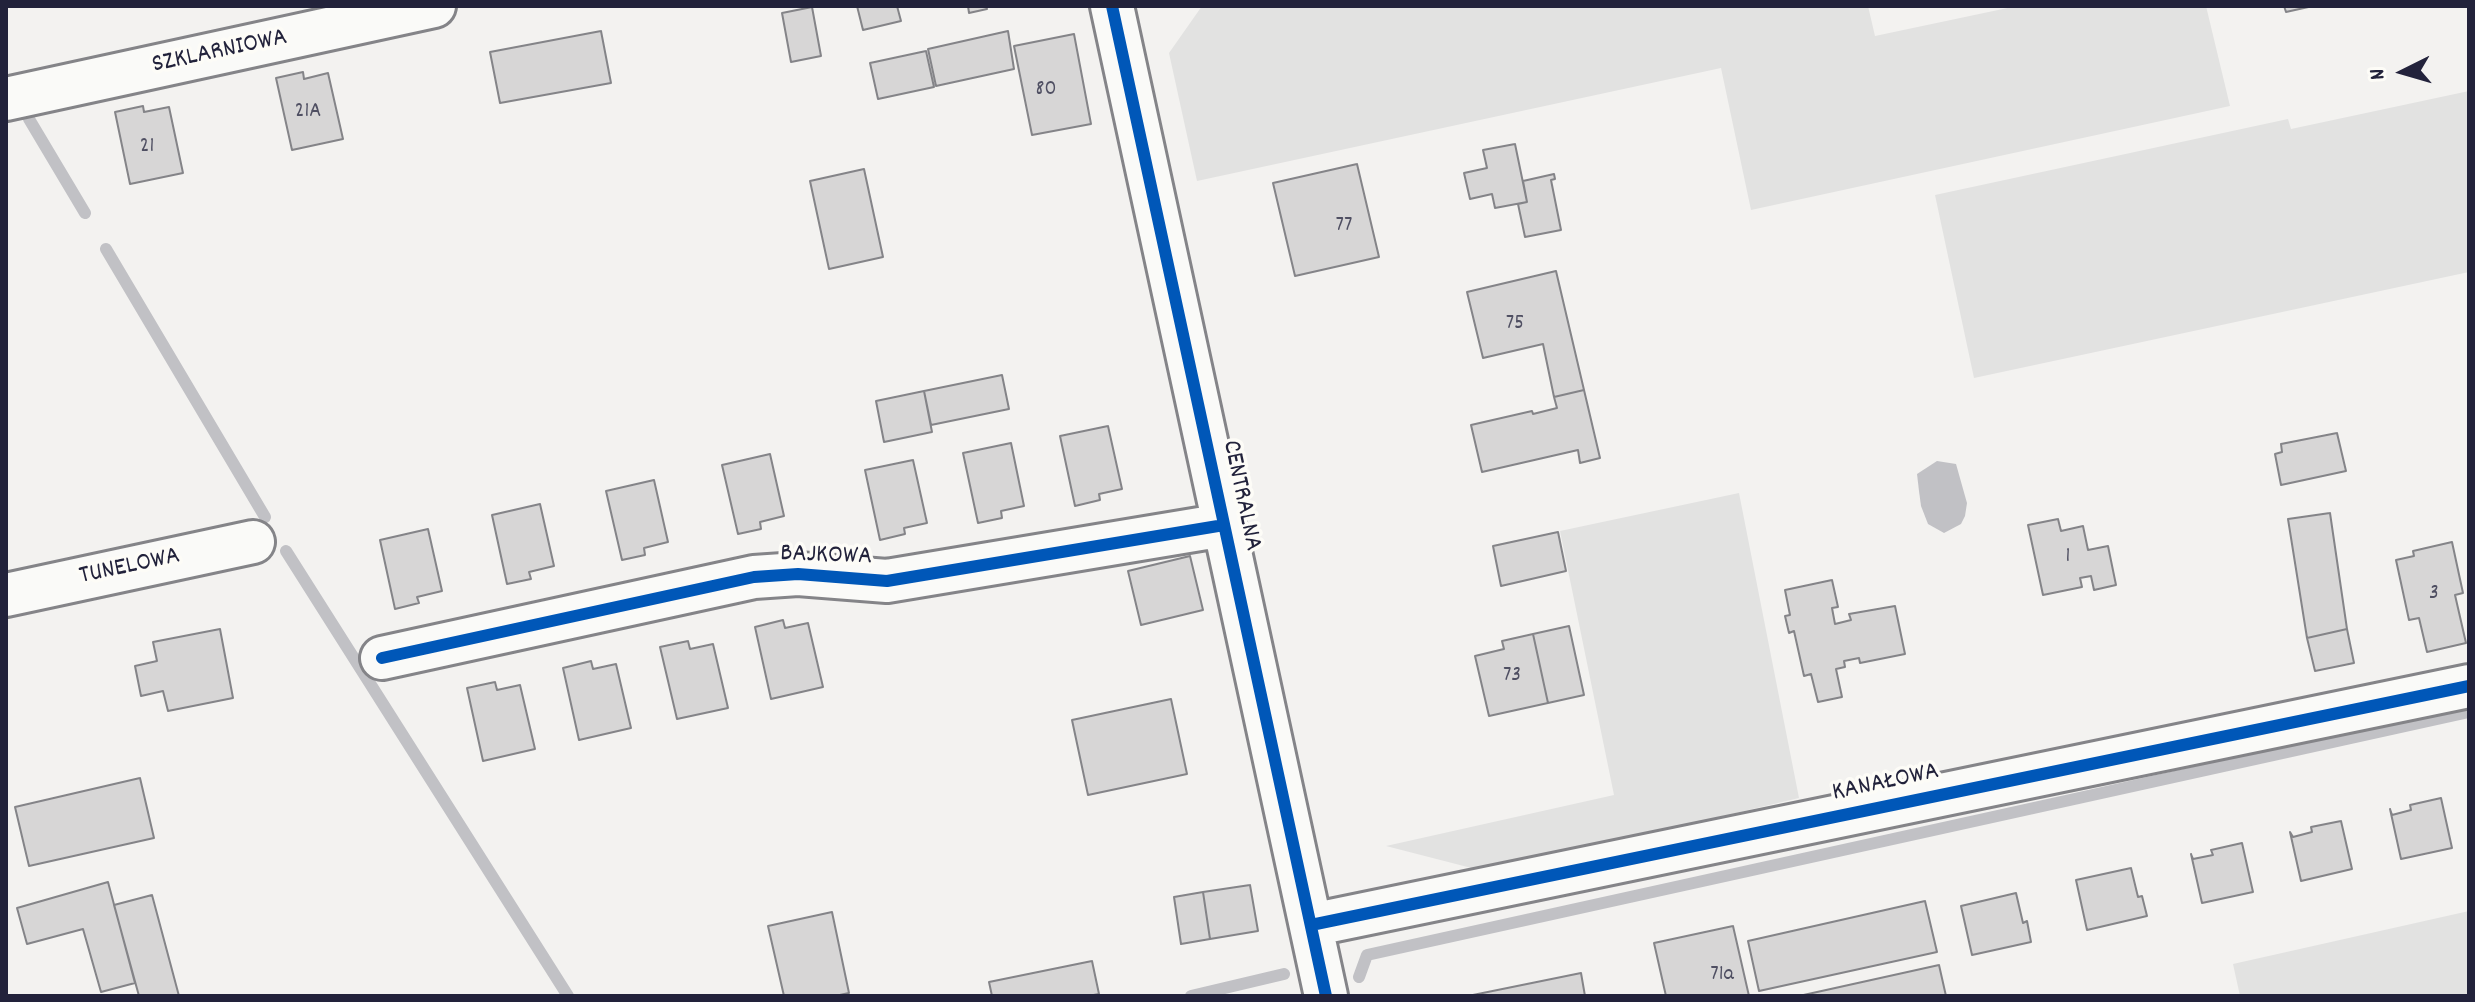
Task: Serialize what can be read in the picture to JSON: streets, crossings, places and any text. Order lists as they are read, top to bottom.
{
  "streets": {
    "street": [
      "SZKLARNIOWA",
      "CENTRALNA",
      "BAJKOWA",
      "TUNELOWA",
      "KANAŁOWA"
    ]
  },
  "crossings": [
    ["CENTRALNA", "BAJKOWA"],
    ["CENTRALNA", "KANAŁOWA"]
  ],
  "house_numbers": [
    "80",
    "21A",
    "21",
    "77",
    "75",
    "1",
    "3",
    "73",
    "71a"
  ],
  "north": "left"
}
